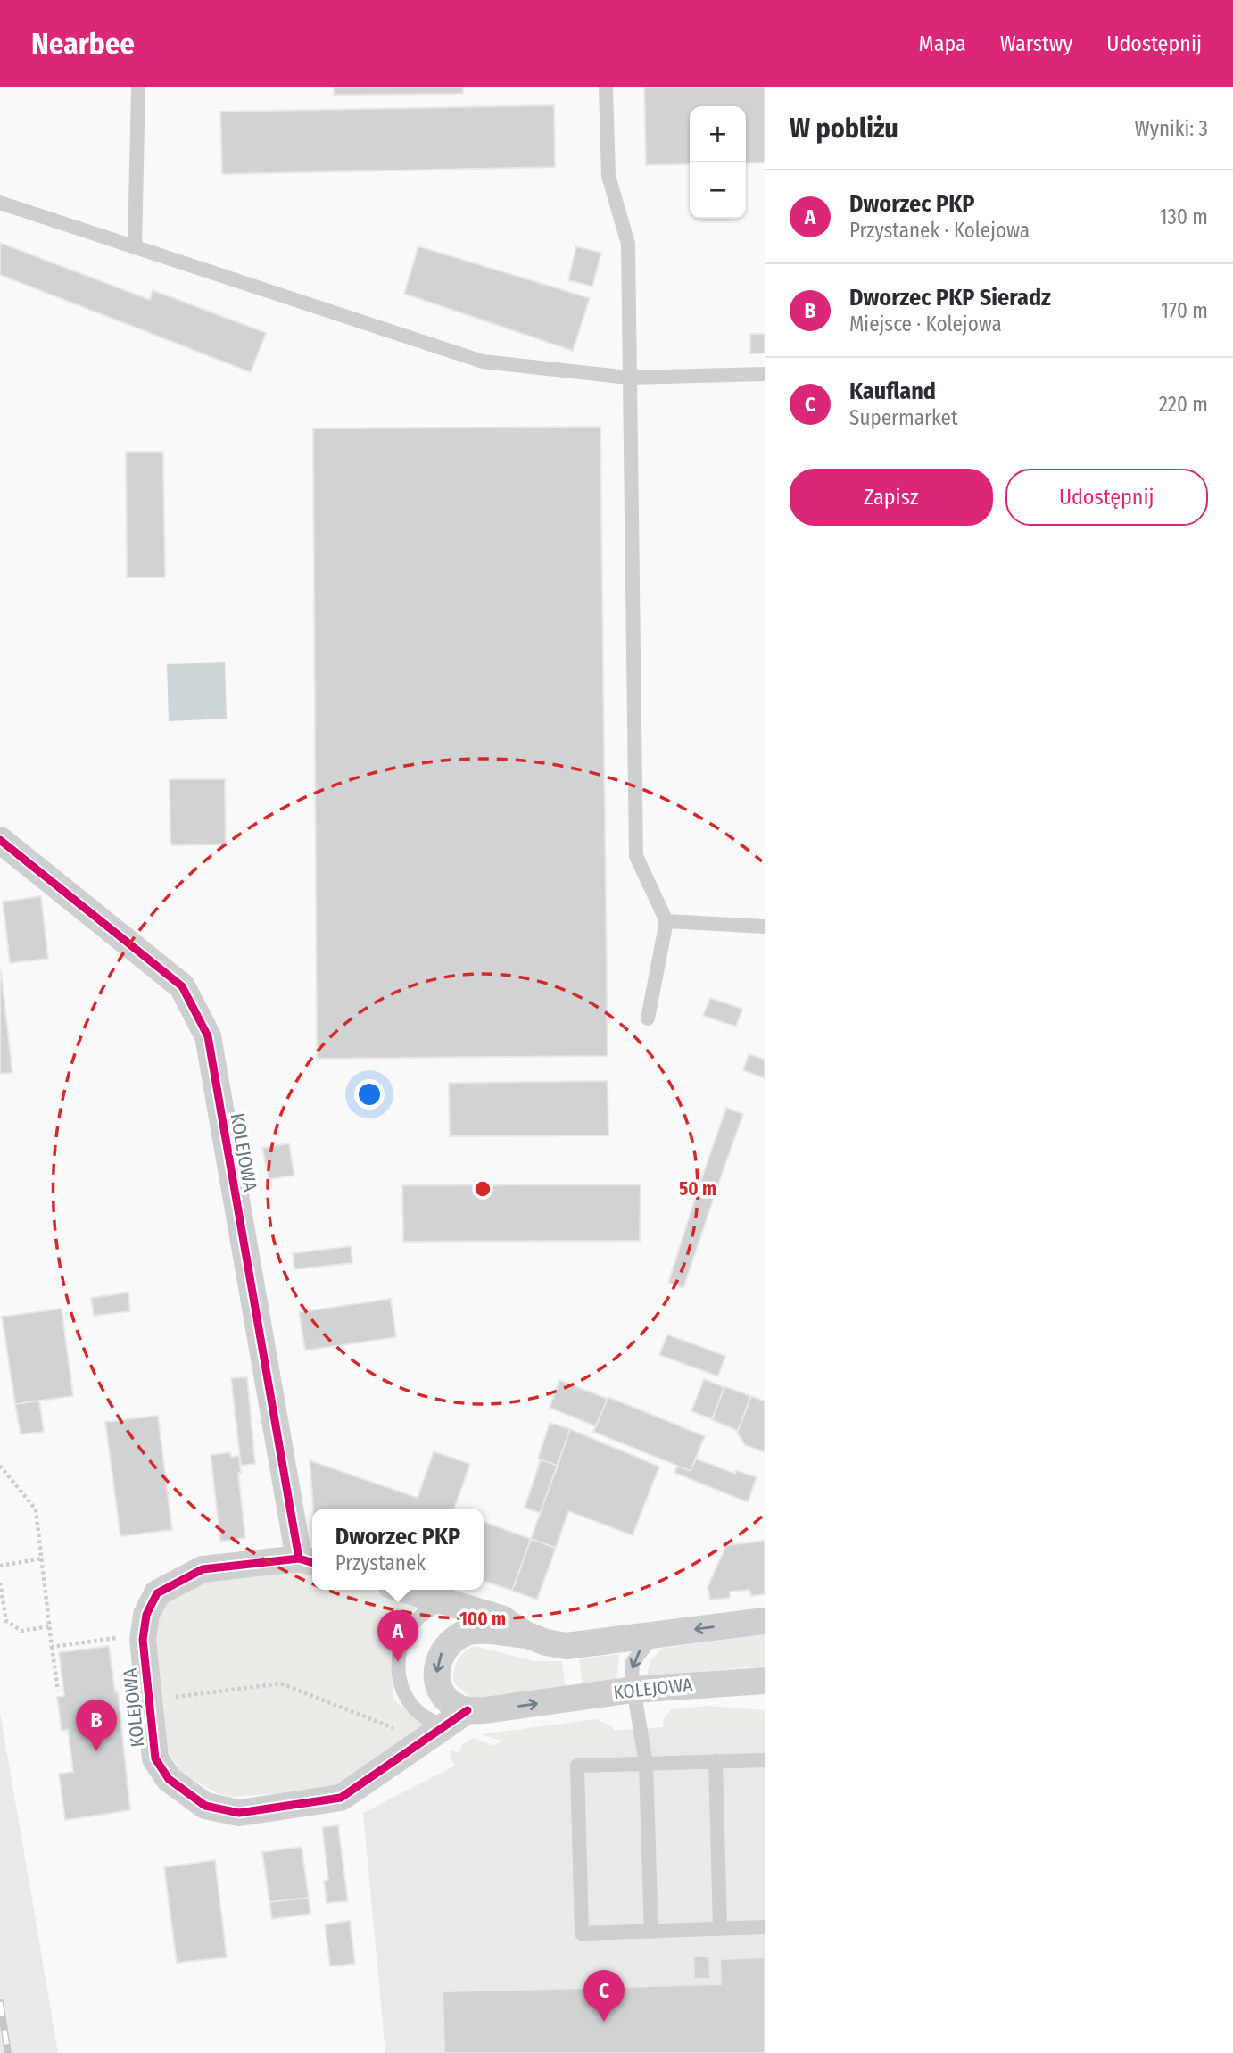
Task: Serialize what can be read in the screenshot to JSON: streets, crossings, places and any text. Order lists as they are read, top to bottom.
{
  "streets": {
    "street": ["KOLEJOWA"]
  },
  "page": {
    "header": "Nearbee",
    "nav": ["Mapa", "Warstwy", "Udostępnij"],
    "heading": ["W pobliżu", "Wyniki: 3"],
    "map_buttons": ["+", "−"],
    "list": [
      {
        "mark": "A",
        "name": "Dworzec PKP",
        "note": "Przystanek · Kolejowa",
        "value": "130 m"
      },
      {
        "mark": "B",
        "name": "Dworzec PKP Sieradz",
        "note": "Miejsce · Kolejowa",
        "value": "170 m"
      },
      {
        "mark": "C",
        "name": "Kaufland",
        "note": "Supermarket",
        "value": "220 m"
      }
    ],
    "buttons": ["Zapisz", "Udostępnij"],
    "popup": ["Dworzec PKP", "Przystanek"],
    "pins": ["A", "B", "C"]
  },
  "rings": ["50 m", "100 m"]
}
